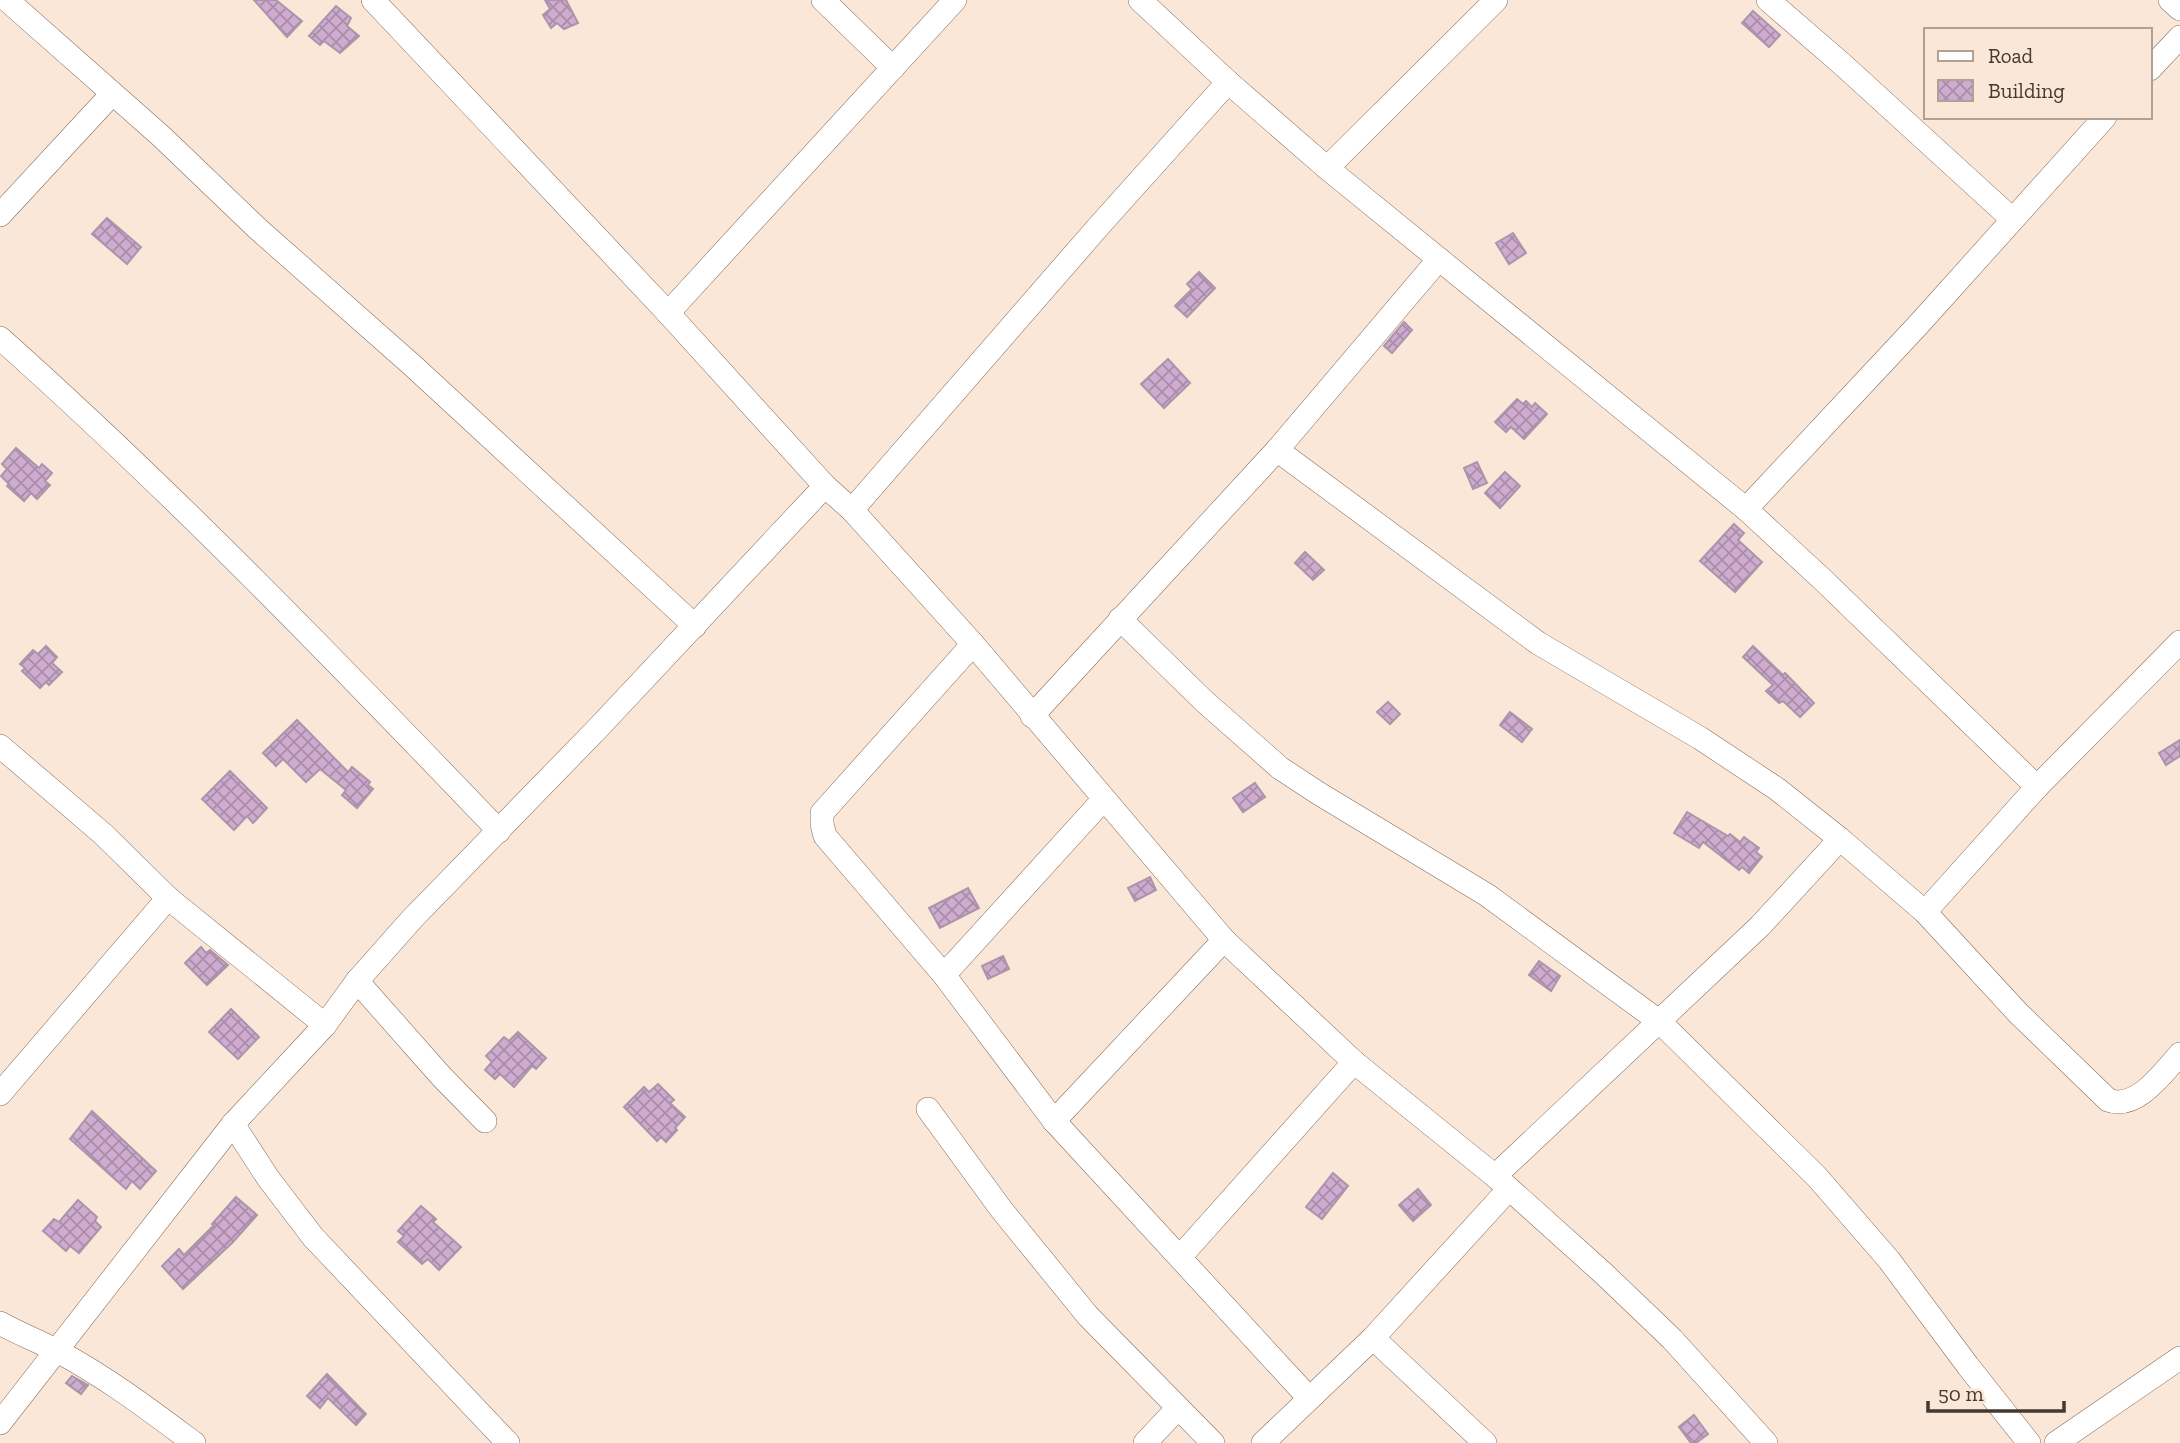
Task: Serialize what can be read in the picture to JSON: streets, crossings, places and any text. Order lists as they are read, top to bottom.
{
  "legend": ["Road", "Building"],
  "scale_bar": "50 m"
}
